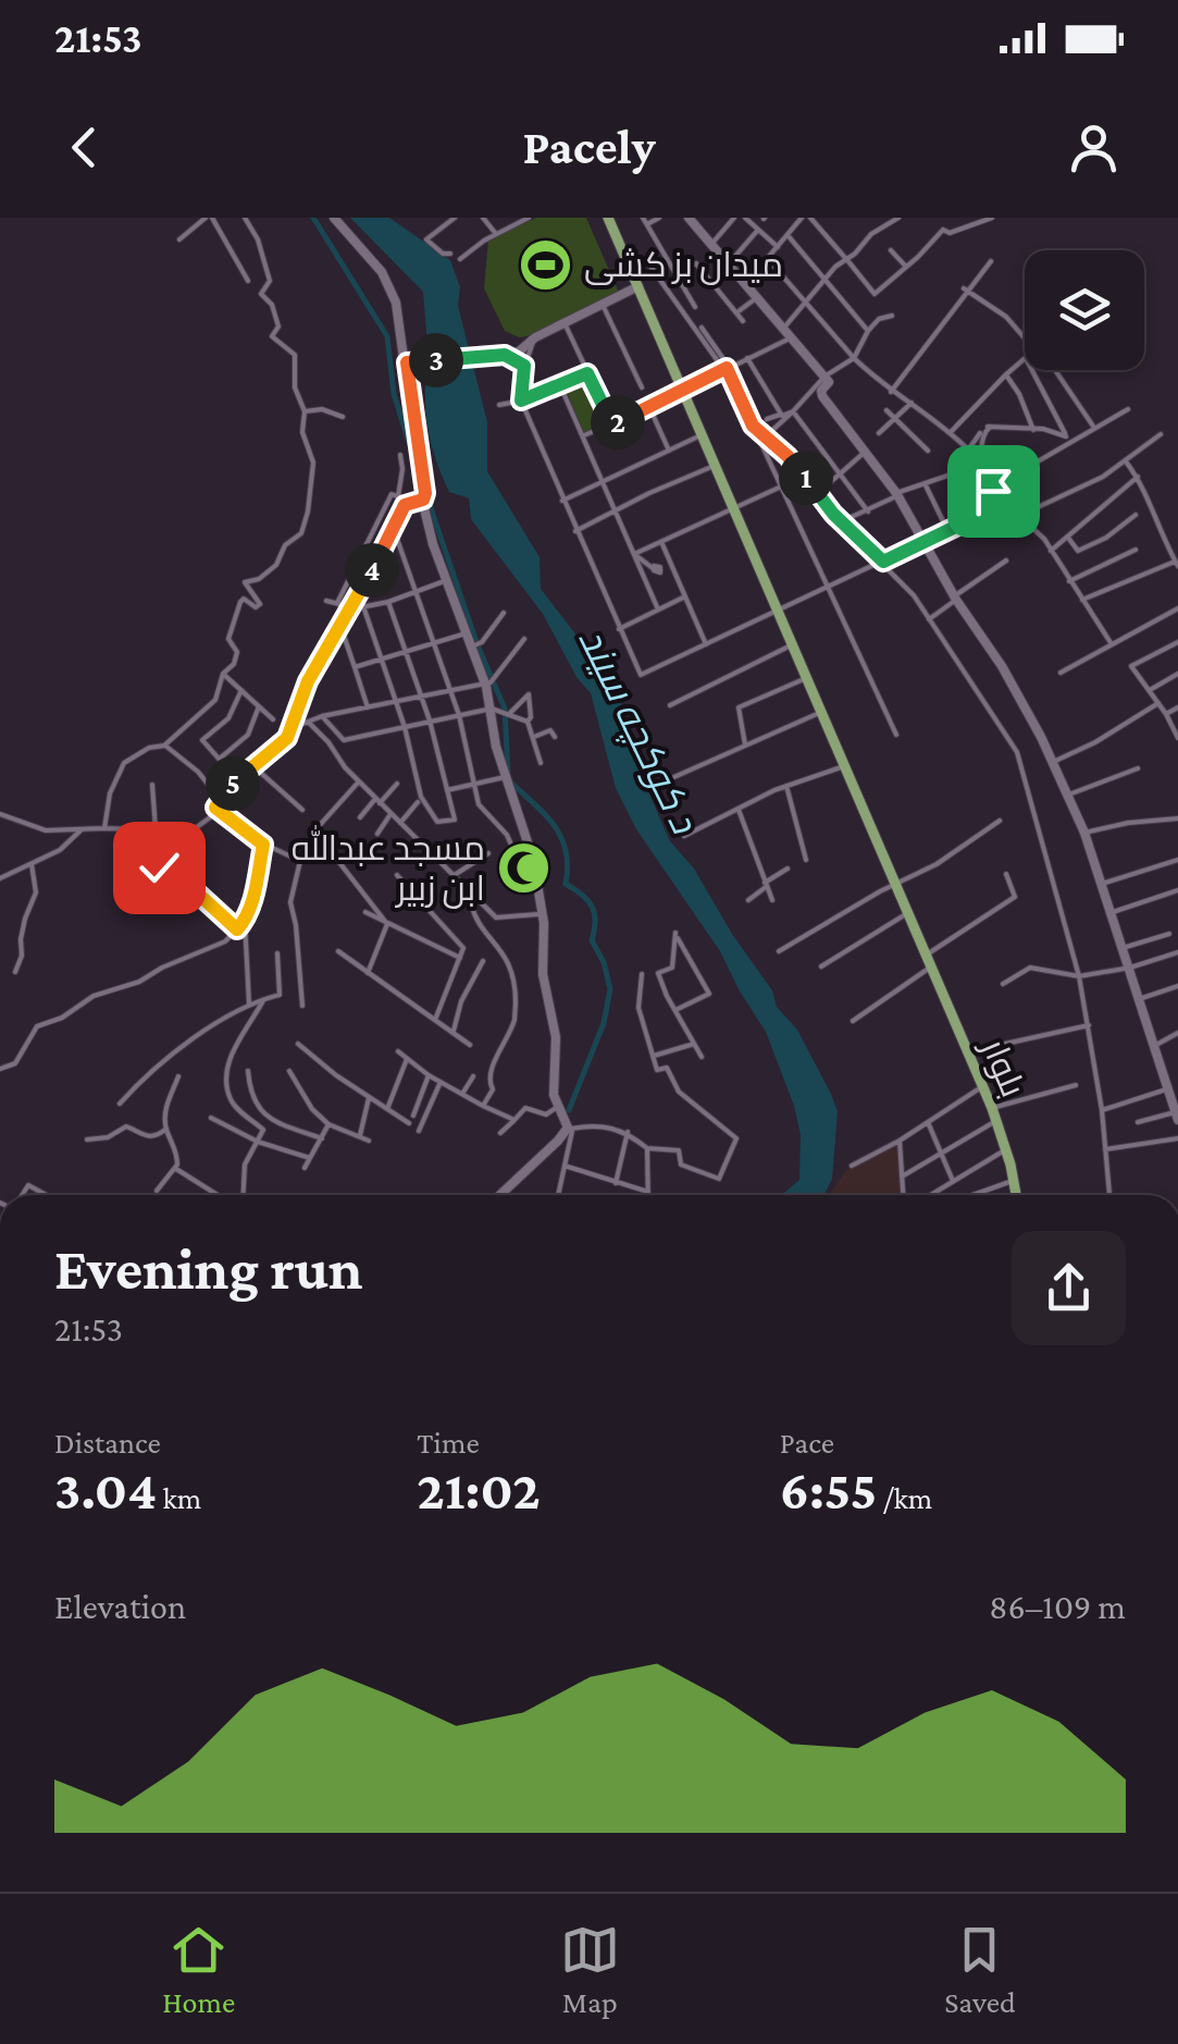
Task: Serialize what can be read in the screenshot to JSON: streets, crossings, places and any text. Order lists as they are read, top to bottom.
{
  "streets": {
    "main road": ["بلوار"]
  },
  "water": ["د کوکچه سیند"],
  "places": {
    "sports": ["میدان بز کشی"],
    "mosque": ["مسجد عبدالله ابن زبیر"]
  },
  "page": {
    "status": "21:53",
    "header": "Pacely",
    "pins": [
      "3",
      "2",
      "1",
      "4",
      "5"
    ],
    "heading": ["Evening run", "21:53"],
    "stats": [
      ["Distance", "3.04 km"],
      ["Time", "21:02"],
      ["Pace", "6:55 /km"]
    ],
    "chart": ["Elevation", "86–109 m"],
    "tabs": ["Home", "Map", "Saved"]
  }
}
